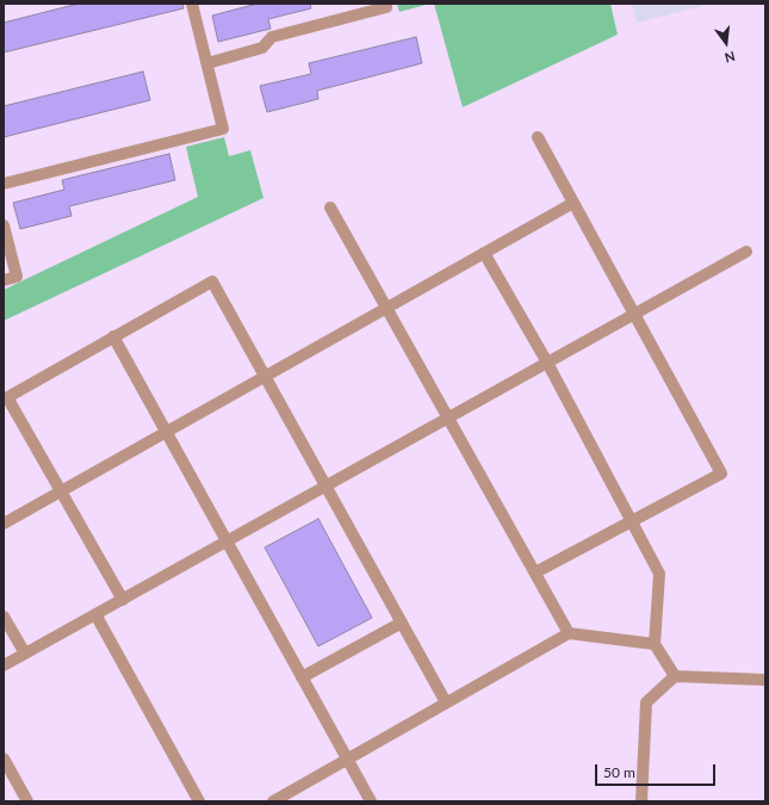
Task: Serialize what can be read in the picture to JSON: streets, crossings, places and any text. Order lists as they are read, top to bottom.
{
  "scale_bar": "50 m",
  "north": "bottom"
}
